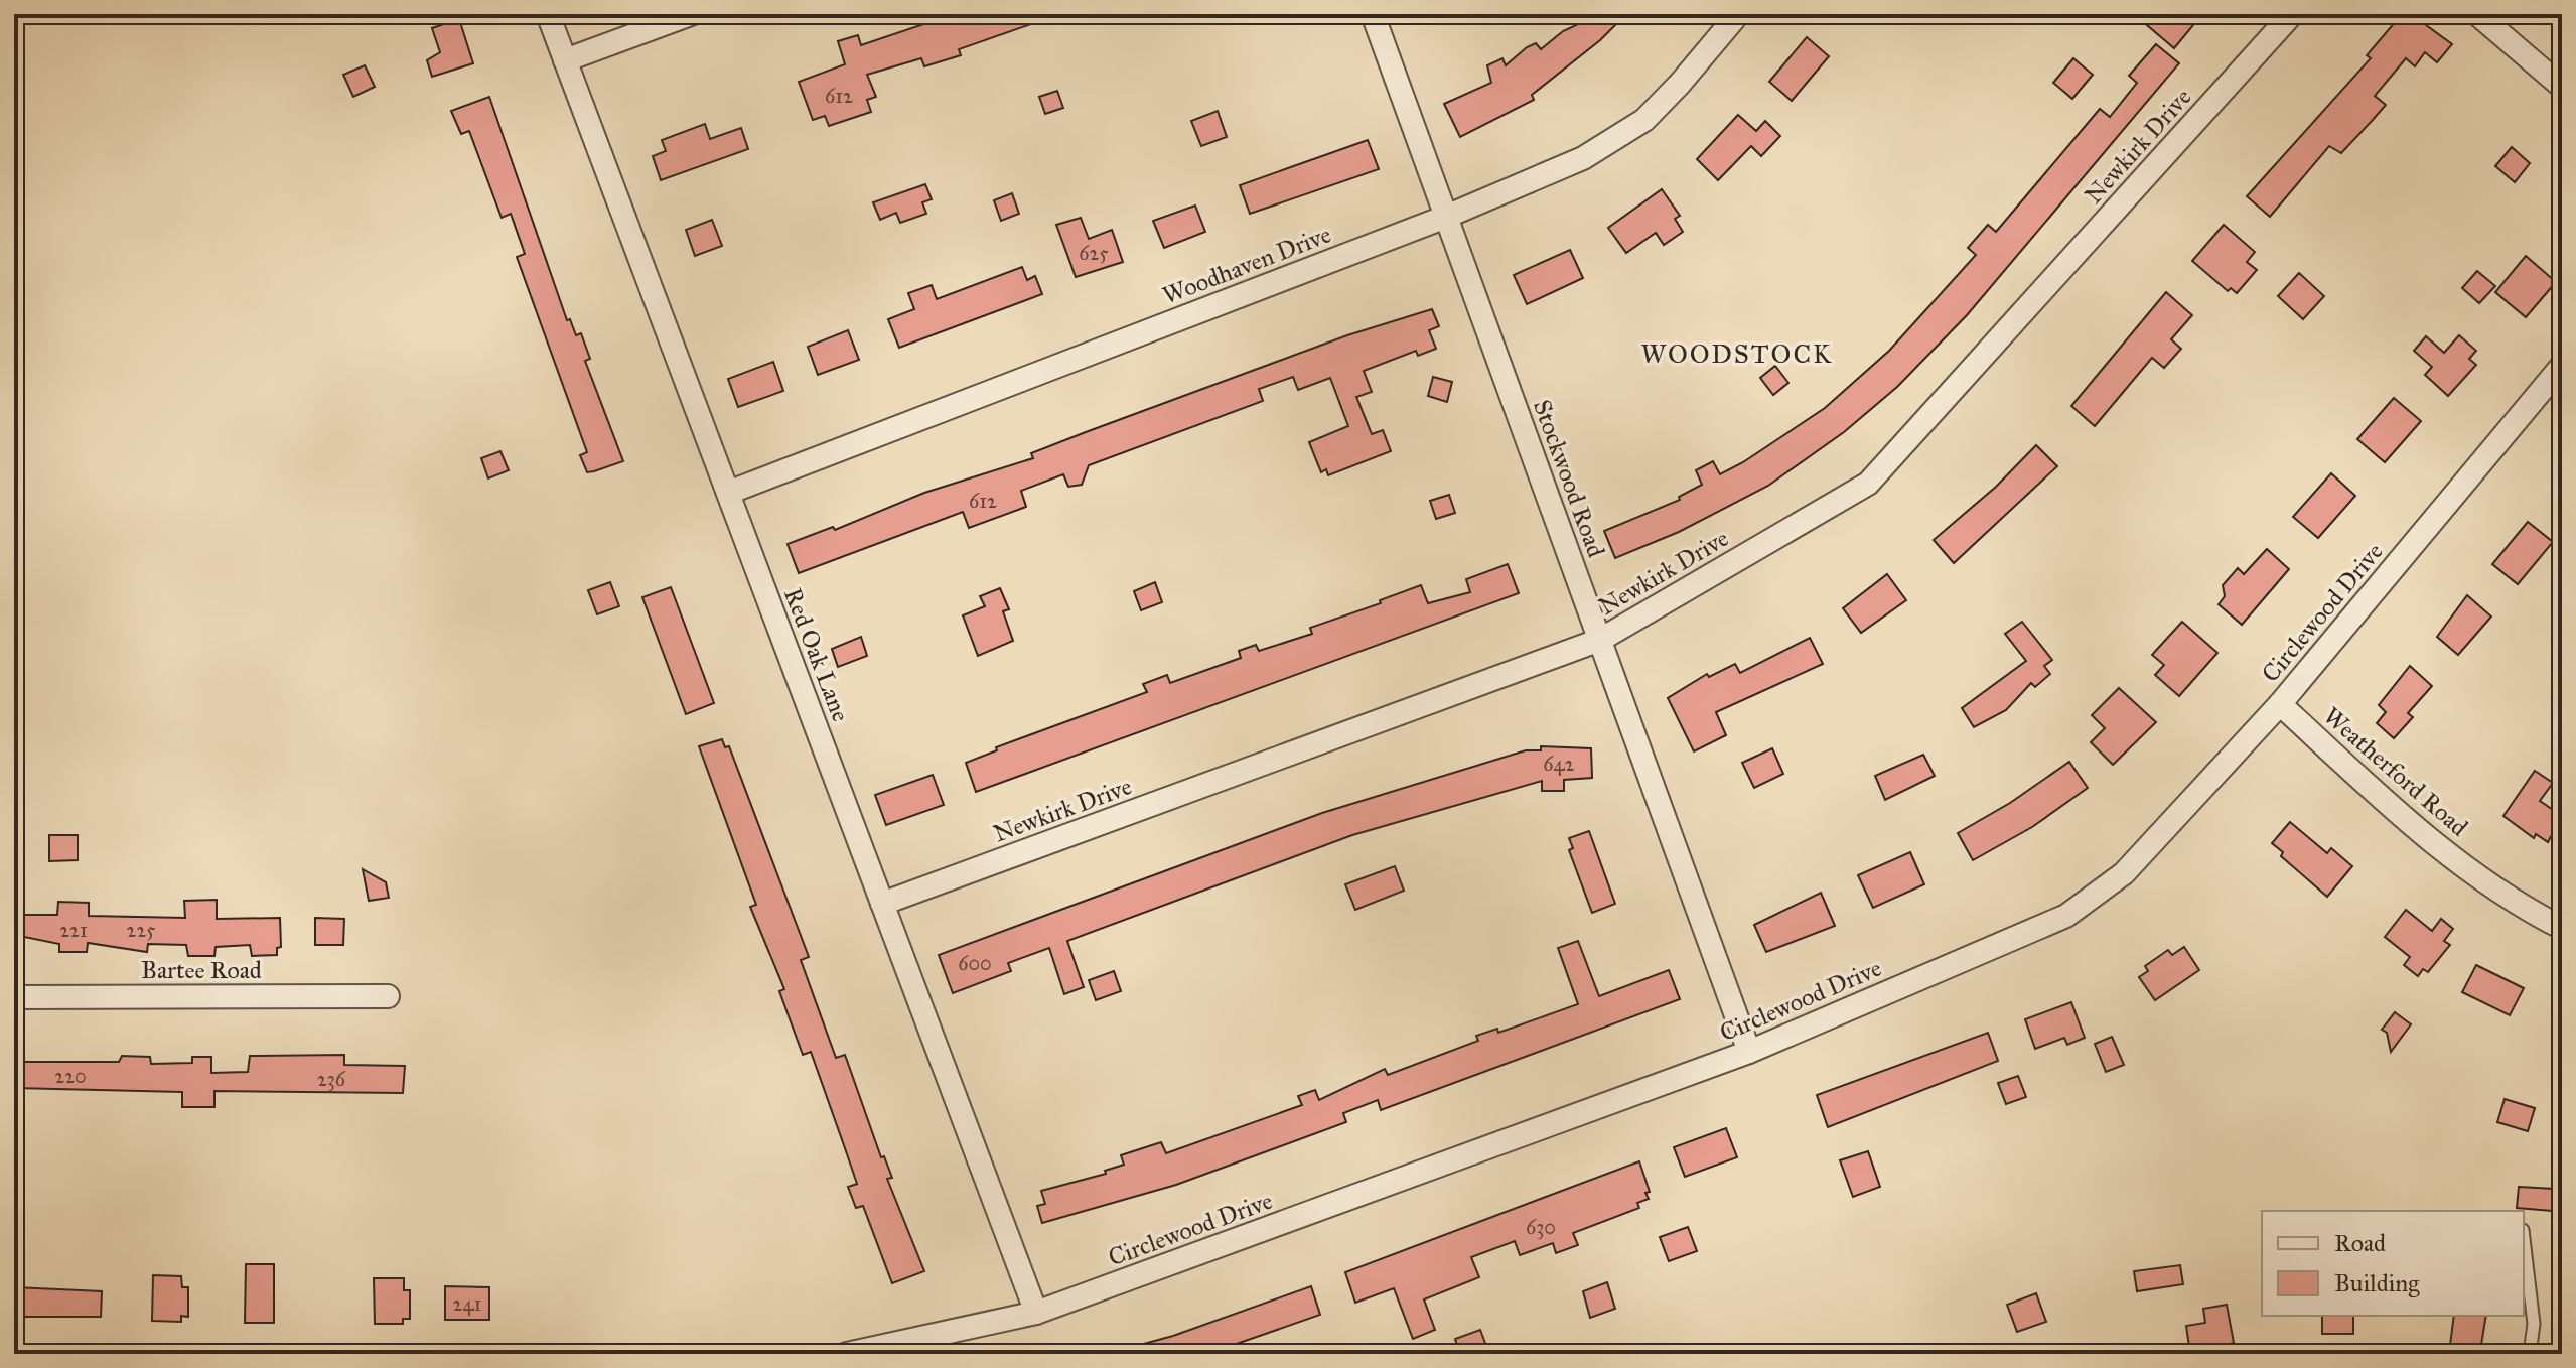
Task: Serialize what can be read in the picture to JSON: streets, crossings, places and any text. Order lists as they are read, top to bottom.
{
  "streets": {
    "street": [
      "Newkirk Drive",
      "Woodhaven Drive",
      "Stockwood Road",
      "Circlewood Drive",
      "Red Oak Lane",
      "Weatherford Road",
      "Bartee Road"
    ]
  },
  "crossings": [
    ["Newkirk Drive", "Stockwood Road"],
    ["Newkirk Drive", "Red Oak Lane"],
    ["Woodhaven Drive", "Stockwood Road"],
    ["Woodhaven Drive", "Red Oak Lane"],
    ["Stockwood Road", "Circlewood Drive"],
    ["Circlewood Drive", "Red Oak Lane"],
    ["Circlewood Drive", "Weatherford Road"]
  ],
  "districts": ["WOODSTOCK"],
  "house_numbers": [
    "612",
    "625",
    "612",
    "642",
    "221",
    "225",
    "600",
    "220",
    "236",
    "630",
    "241"
  ],
  "legend": ["Road", "Building"]
}
